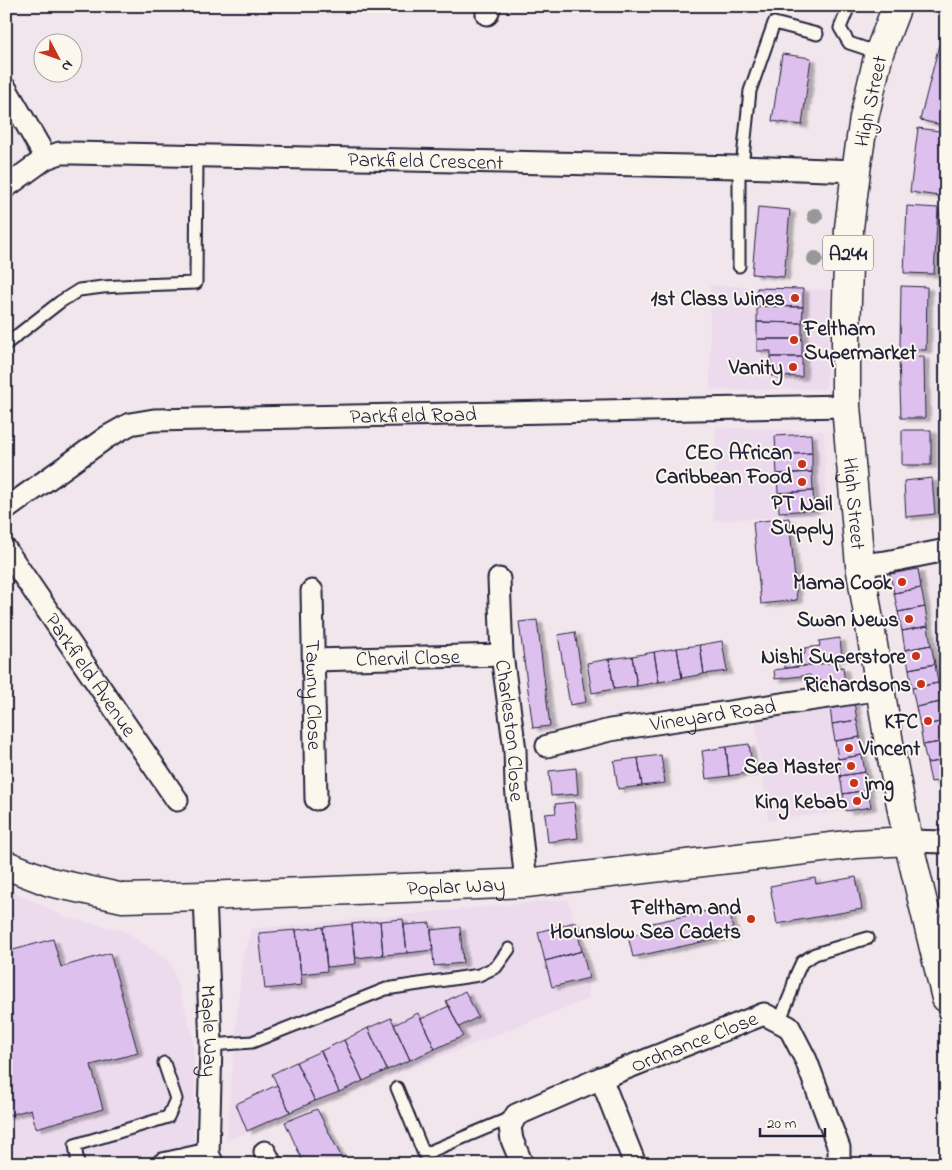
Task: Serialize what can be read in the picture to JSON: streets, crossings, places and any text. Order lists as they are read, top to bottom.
{
  "streets": {
    "main road": ["High Street", "A244", "Poplar Way"],
    "street": [
      "Parkfield Crescent",
      "Parkfield Road",
      "Chervil Close",
      "Parkfield Avenue",
      "Tawny Close",
      "Vineyard Road",
      "Charleston Close",
      "Maple Way",
      "Ordnance Close"
    ]
  },
  "crossings": [
    ["High Street", "Parkfield Crescent"],
    ["High Street", "Parkfield Road"],
    ["High Street", "Vineyard Road"],
    ["High Street", "Poplar Way"],
    ["Chervil Close", "Tawny Close"],
    ["Chervil Close", "Charleston Close"],
    ["Charleston Close", "Poplar Way"],
    ["Poplar Way", "Maple Way"]
  ],
  "places": [
    "1st Class Wines",
    "Feltham Supermarket",
    "Vanity",
    "CEO African Caribbean Food",
    "PT Nail Supply",
    "Mama Cook",
    "Swan News",
    "Nishi Superstore",
    "Richardsons",
    "KFC",
    "Vincent",
    "Sea Master",
    "jmg",
    "King Kebab",
    "Feltham and Hounslow Sea Cadets"
  ],
  "scale_bar": "20 m",
  "north": "bottom right"
}
